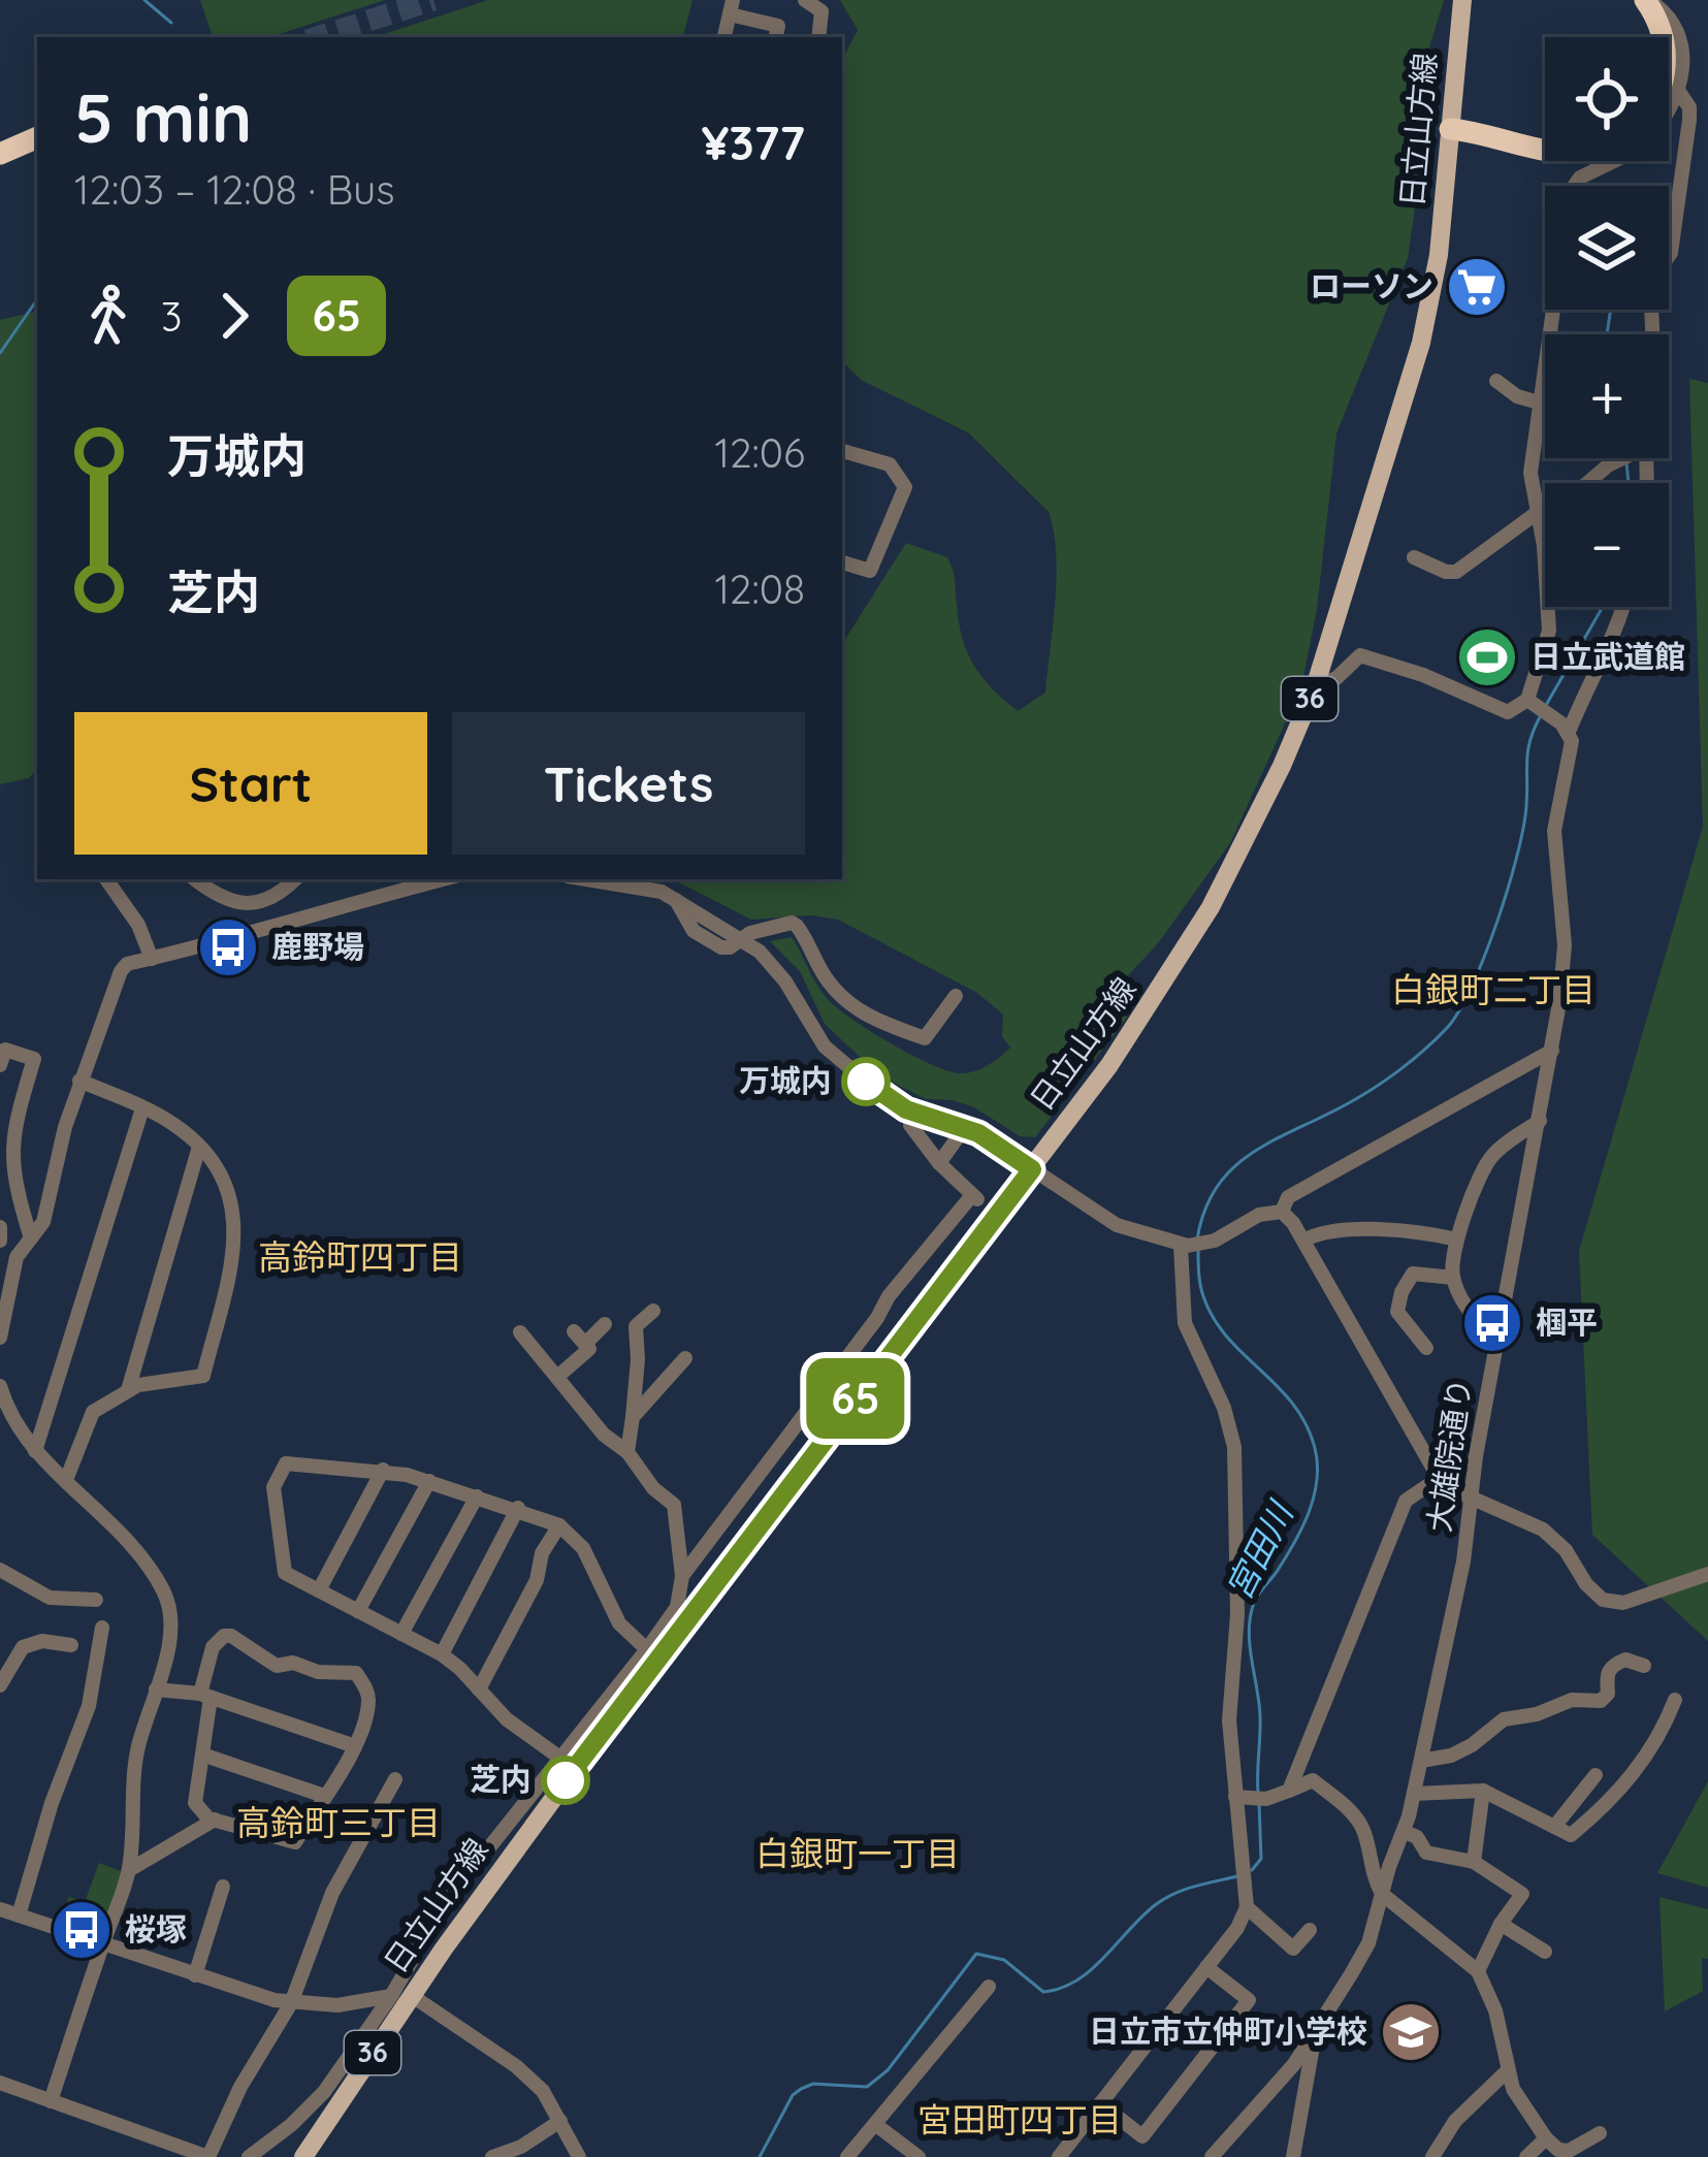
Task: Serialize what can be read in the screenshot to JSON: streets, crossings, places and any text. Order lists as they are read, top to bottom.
{
  "streets": {
    "main road": ["日立山方線", "36"],
    "street": ["大雄院通り"]
  },
  "districts": [
    "白銀町二丁目",
    "高鈴町四丁目",
    "高鈴町三丁目",
    "白銀町一丁目",
    "宮田町四丁目"
  ],
  "water": ["宮田川"],
  "places": {
    "supermarket": ["ローソン"],
    "sports": ["日立武道館"],
    "bus stop": ["鹿野場", "椢平", "桜塚"],
    "other": ["万城内", "芝内"],
    "school or university": ["日立市立仲町小学校"]
  },
  "lines": ["bus line 65"],
  "page": {
    "on_map": "65",
    "map_buttons": ["+", "−"],
    "heading": ["5 min", "12:03 – 12:08 · Bus", "¥377"],
    "legs": ["3", "65"],
    "list": [
      {
        "name": "万城内",
        "value": "12:06"
      },
      {
        "name": "芝内",
        "value": "12:08"
      }
    ],
    "buttons": ["Start", "Tickets"]
  }
}
